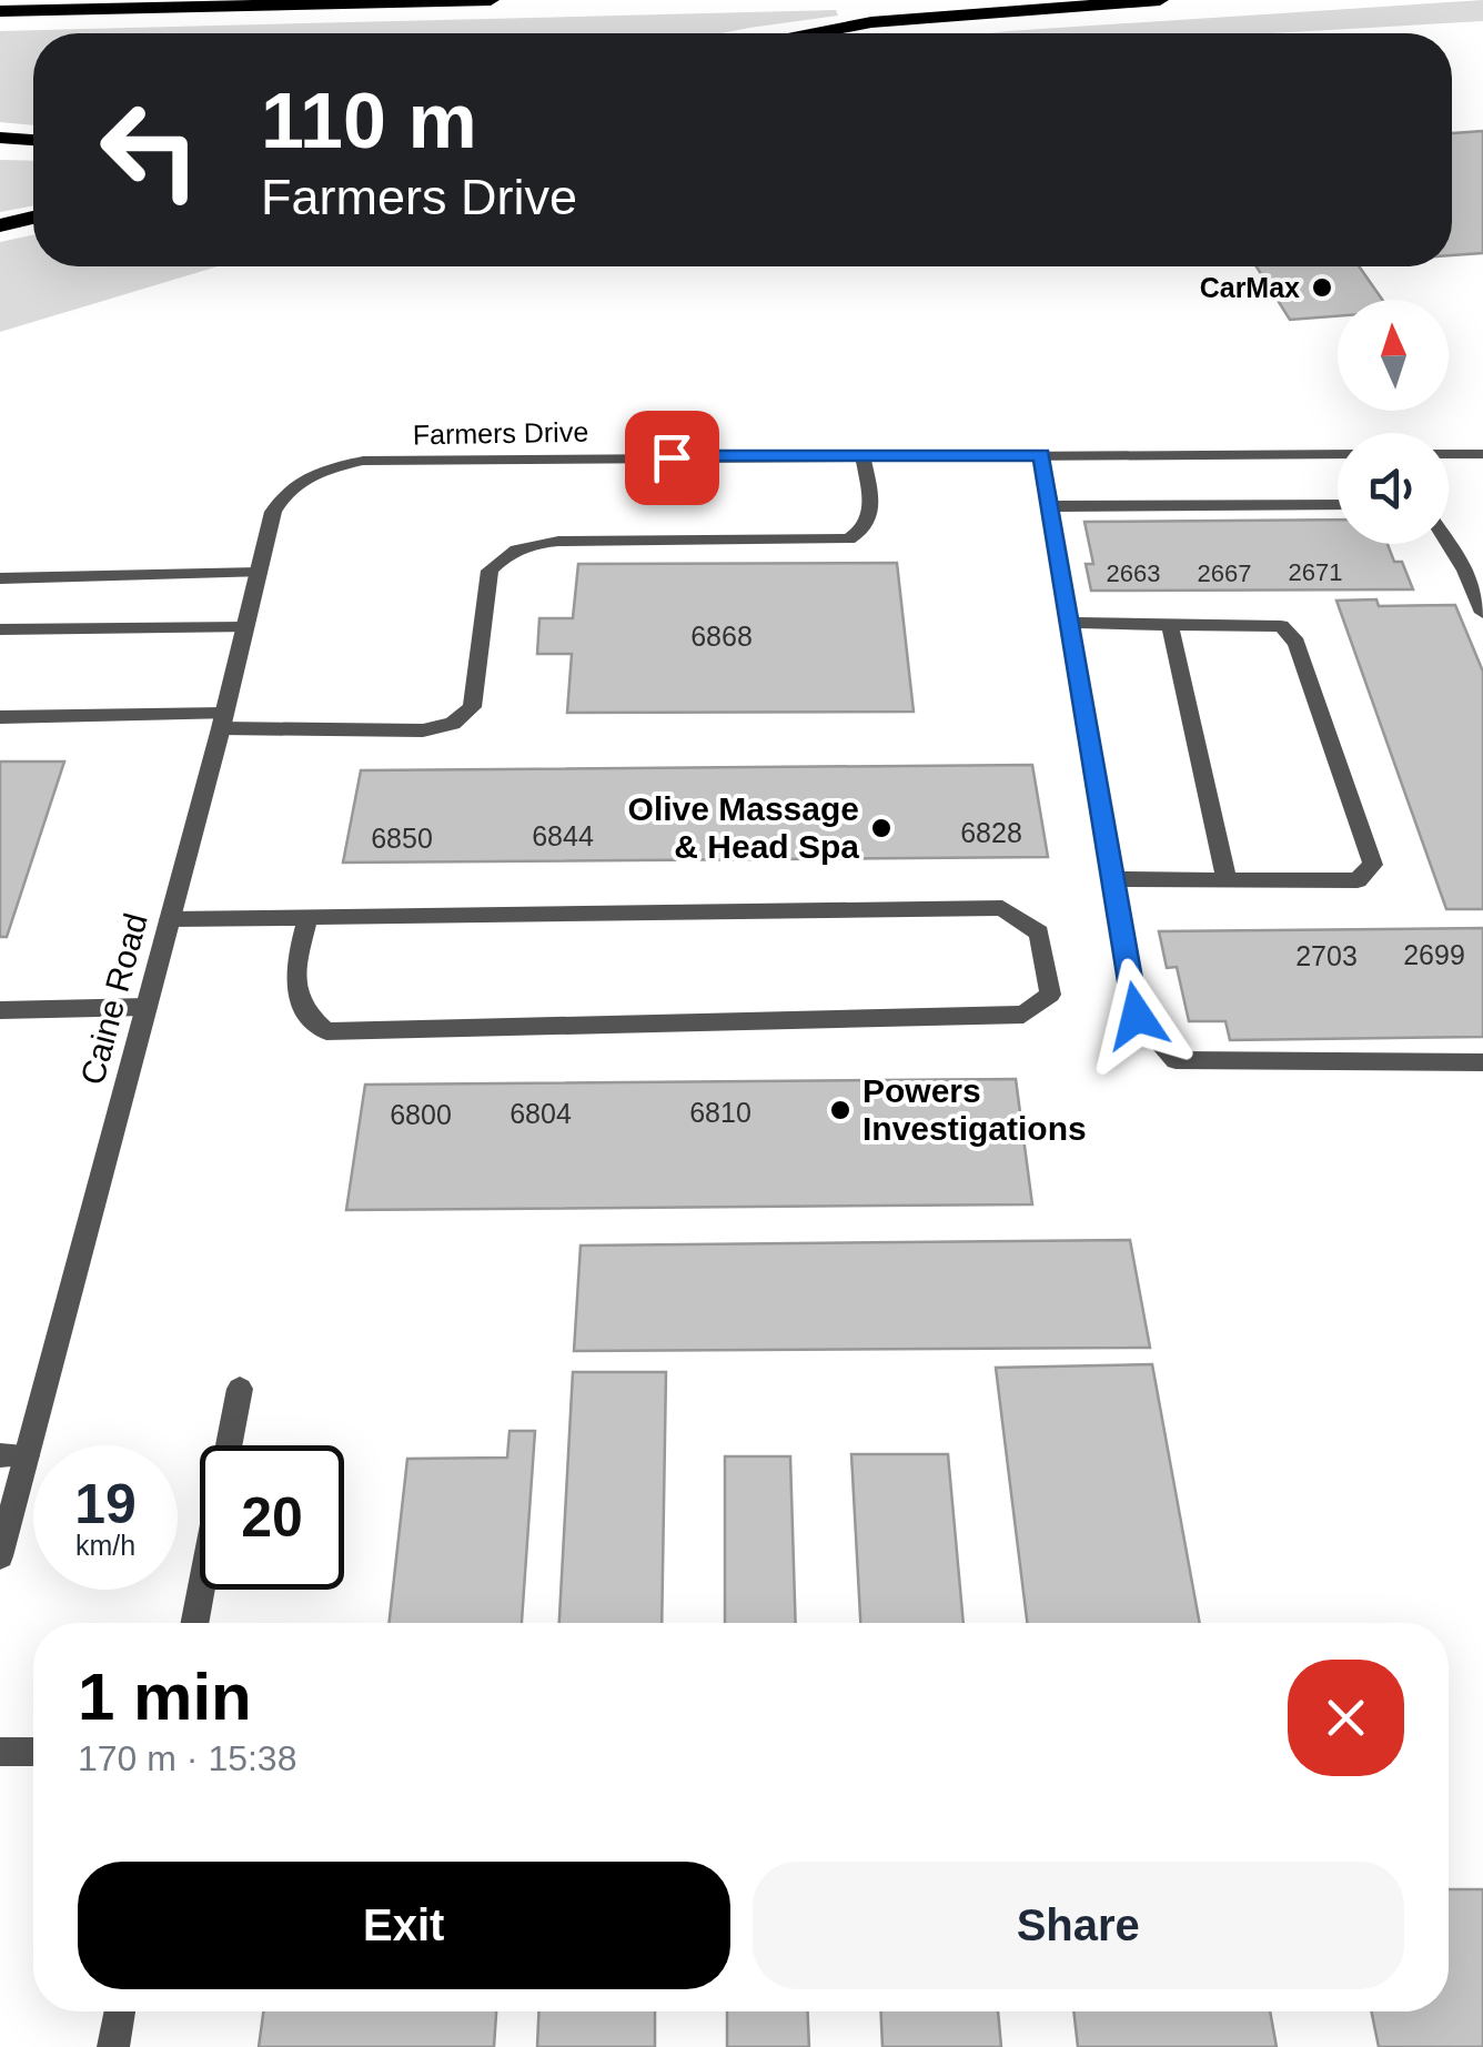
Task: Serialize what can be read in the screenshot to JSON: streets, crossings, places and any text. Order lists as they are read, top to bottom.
{
  "streets": {
    "street": ["Farmers Drive", "Caine Road"]
  },
  "crossings": [
    ["Farmers Drive", "Caine Road"]
  ],
  "places": ["CarMax", "Olive Massage & Head Spa", "Powers Investigations"],
  "house_numbers": [
    "2671",
    "2663",
    "2667",
    "6868",
    "6828",
    "6844",
    "6850",
    "2699",
    "2703",
    "6810",
    "6804",
    "6800"
  ],
  "north": "top",
  "page": {
    "turn": ["110 m", "Farmers Drive"],
    "speed": "19 km/h",
    "limit": "20",
    "heading": ["1 min", "170 m · 15:38"],
    "buttons": ["Exit", "Share"]
  }
}
